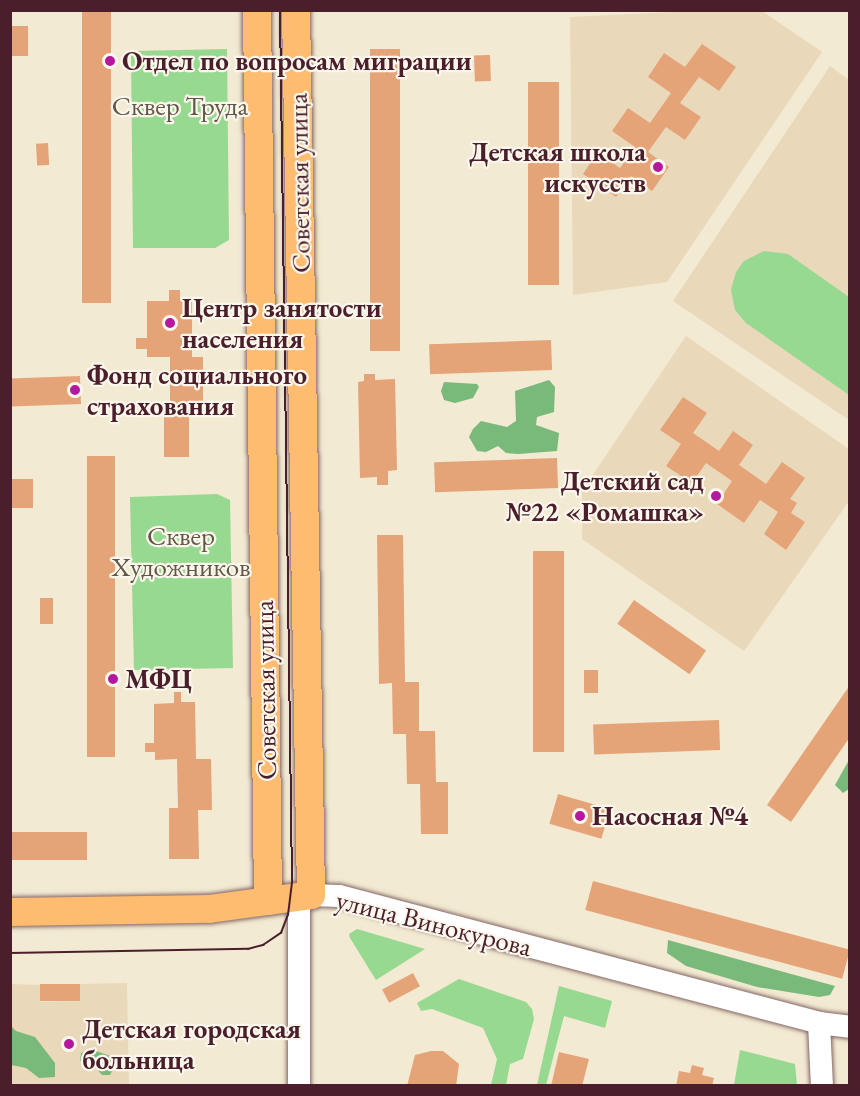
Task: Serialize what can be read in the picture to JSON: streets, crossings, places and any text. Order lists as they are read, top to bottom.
{
  "streets": {
    "main road": ["Советская улица", "улица Винокурова"]
  },
  "crossings": [
    ["Советская улица", "улица Винокурова"]
  ],
  "parks": ["Сквер Труда", "Сквер Художников"],
  "places": [
    "Отдел по вопросам миграции",
    "Детская школа искусств",
    "Центр занятости населения",
    "Фонд социального страхования",
    "Детский сад №22 «Ромашка»",
    "МФЦ",
    "Насосная №4",
    "Детская городская больница"
  ]
}
